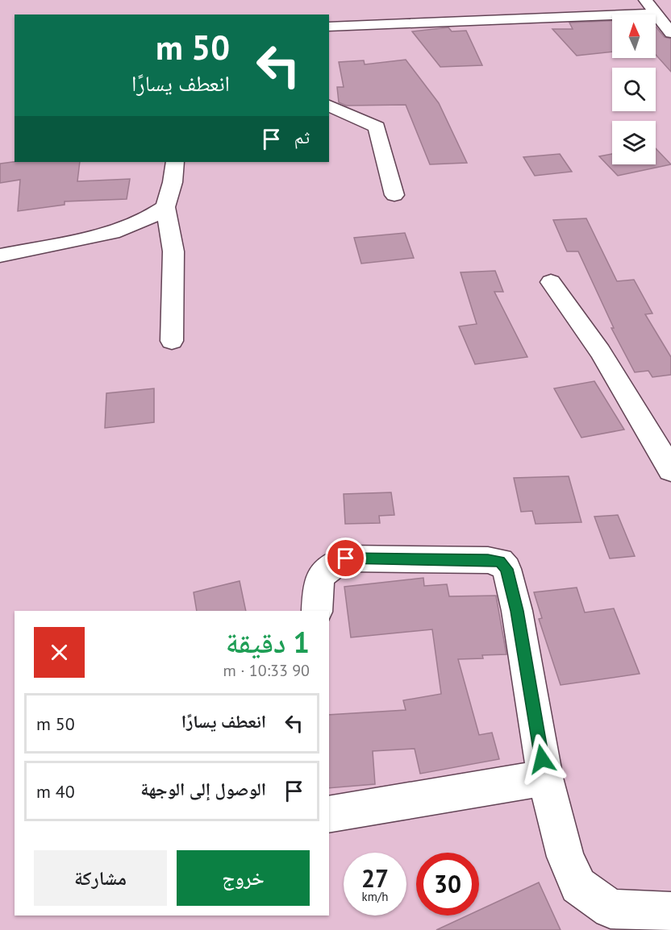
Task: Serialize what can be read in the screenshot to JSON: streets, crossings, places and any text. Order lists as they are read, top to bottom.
{
  "north": "top",
  "page": {
    "turn": ["50 m", "انعطف يسارًا"],
    "then": "ثم",
    "heading": ["1 دقيقة", "90 m · 10:33"],
    "list": [
      {
        "name": "انعطف يسارًا",
        "value": "50 m"
      },
      {
        "name": "الوصول إلى الوجهة",
        "value": "40 m"
      }
    ],
    "buttons": ["خروج", "مشاركة"],
    "speed": "27 km/h",
    "limit": "30"
  }
}
